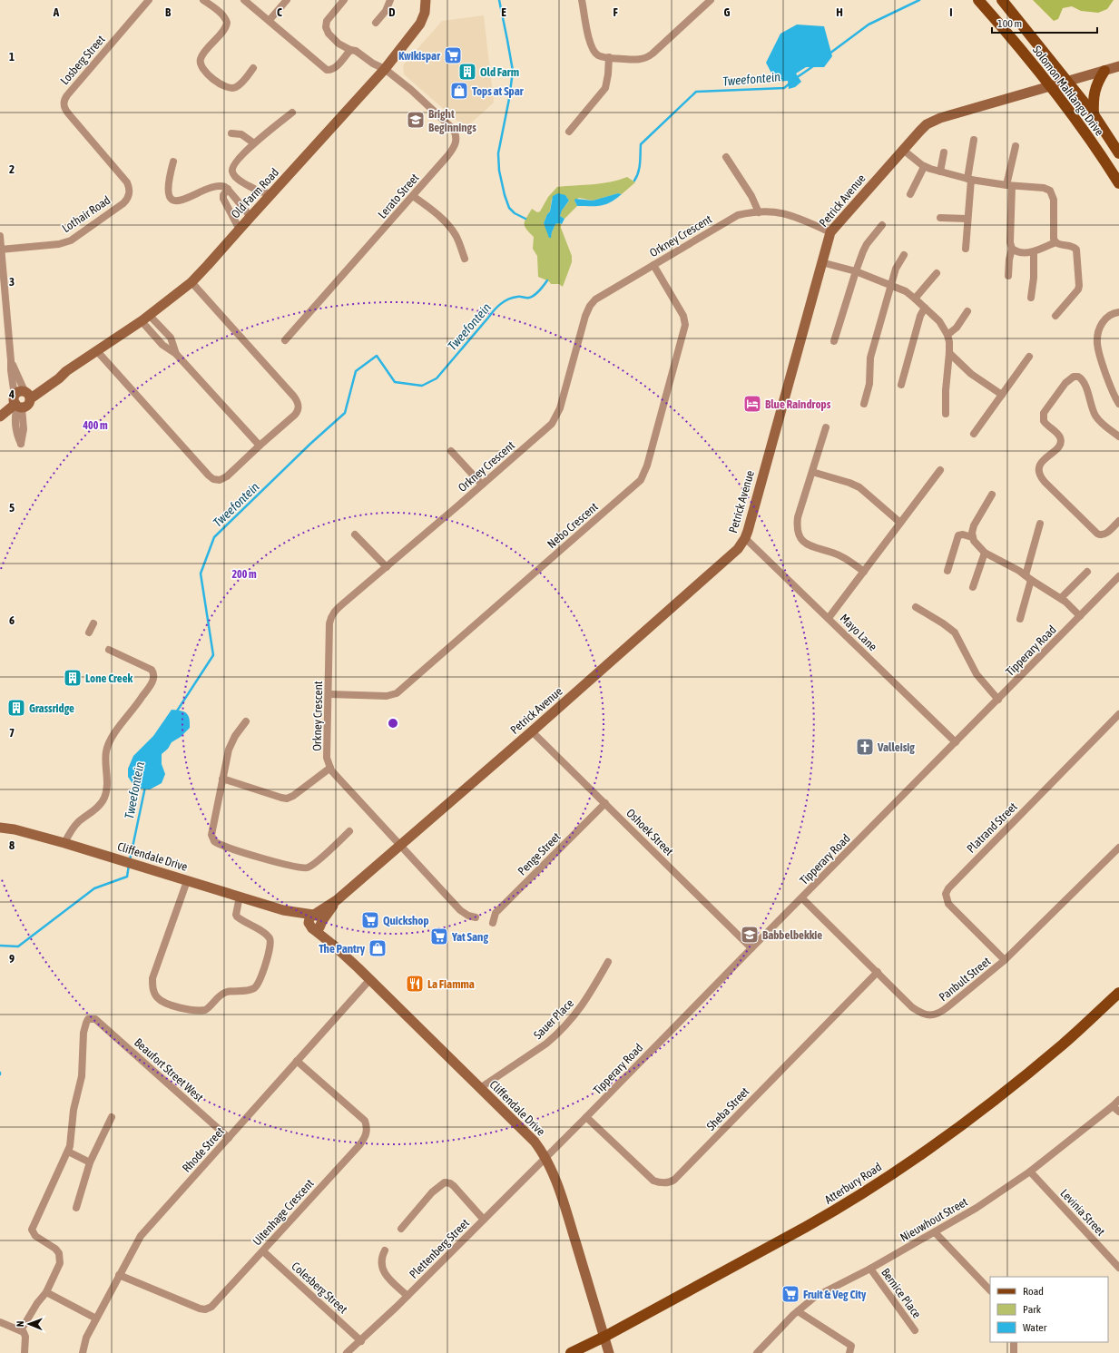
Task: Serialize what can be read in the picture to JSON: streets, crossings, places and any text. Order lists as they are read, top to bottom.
{
  "streets": {
    "main road": ["Solomon Mahlangu Drive", "Atterbury Road"],
    "street": [
      "Losberg Street",
      "Old Farm Road",
      "Lerato Street",
      "Petrick Avenue",
      "Lothair Road",
      "Orkney Crescent",
      "Nebo Crescent",
      "Mayo Lane",
      "Tipperary Road",
      "Platrand Street",
      "Oshoek Street",
      "Penge Street",
      "Cliffendale Drive",
      "Panbult Street",
      "Sauer Place",
      "Beaufort Street West",
      "Sheba Street",
      "Rhode Street",
      "Uitenhage Crescent",
      "Levinia Street",
      "Nieuwhout Street",
      "Plettenberg Street",
      "Colesberg Street",
      "Bernice Place"
    ]
  },
  "crossings": [
    ["Losberg Street", "Lothair Road"],
    ["Solomon Mahlangu Drive", "Petrick Avenue"],
    ["Old Farm Road", "Lerato Street"],
    ["Petrick Avenue", "Orkney Crescent"],
    ["Petrick Avenue", "Mayo Lane"],
    ["Petrick Avenue", "Oshoek Street"],
    ["Petrick Avenue", "Cliffendale Drive"],
    ["Orkney Crescent", "Nebo Crescent"],
    ["Mayo Lane", "Tipperary Road"],
    ["Tipperary Road", "Oshoek Street"],
    ["Tipperary Road", "Cliffendale Drive"],
    ["Tipperary Road", "Panbult Street"],
    ["Tipperary Road", "Sheba Street"],
    ["Tipperary Road", "Plettenberg Street"],
    ["Platrand Street", "Panbult Street"],
    ["Oshoek Street", "Penge Street"],
    ["Cliffendale Drive", "Sauer Place"],
    ["Cliffendale Drive", "Rhode Street"],
    ["Cliffendale Drive", "Atterbury Road"],
    ["Cliffendale Drive", "Plettenberg Street"],
    ["Panbult Street", "Sheba Street"],
    ["Beaufort Street West", "Rhode Street"],
    ["Rhode Street", "Uitenhage Crescent"],
    ["Uitenhage Crescent", "Colesberg Street"],
    ["Levinia Street", "Nieuwhout Street"],
    ["Nieuwhout Street", "Bernice Place"],
    ["Plettenberg Street", "Colesberg Street"]
  ],
  "water": ["Tweefontein"],
  "places": {
    "supermarket": [
      "Kwikispar",
      "Quickshop",
      "Yat Sang",
      "Fruit & Veg City"
    ],
    "building": ["Old Farm", "Lone Creek", "Grassridge"],
    "shop": ["Tops at Spar", "The Pantry"],
    "school or university": ["Bright Beginnings", "Babbelbekkie"],
    "hotel": ["Blue Raindrops"],
    "church": ["Valleisig"],
    "restaurant": ["La Fiamma"]
  },
  "legend": ["Road", "Park", "Water"],
  "scale_bar": "100 m",
  "north": "left",
  "grid": {
    "columns": [
      "A",
      "B",
      "C",
      "D",
      "E",
      "F",
      "G",
      "H",
      "I"
    ],
    "rows": [
      "1",
      "2",
      "3",
      "4",
      "5",
      "6",
      "7",
      "8",
      "9"
    ]
  },
  "rings": ["400 m", "200 m"]
}
